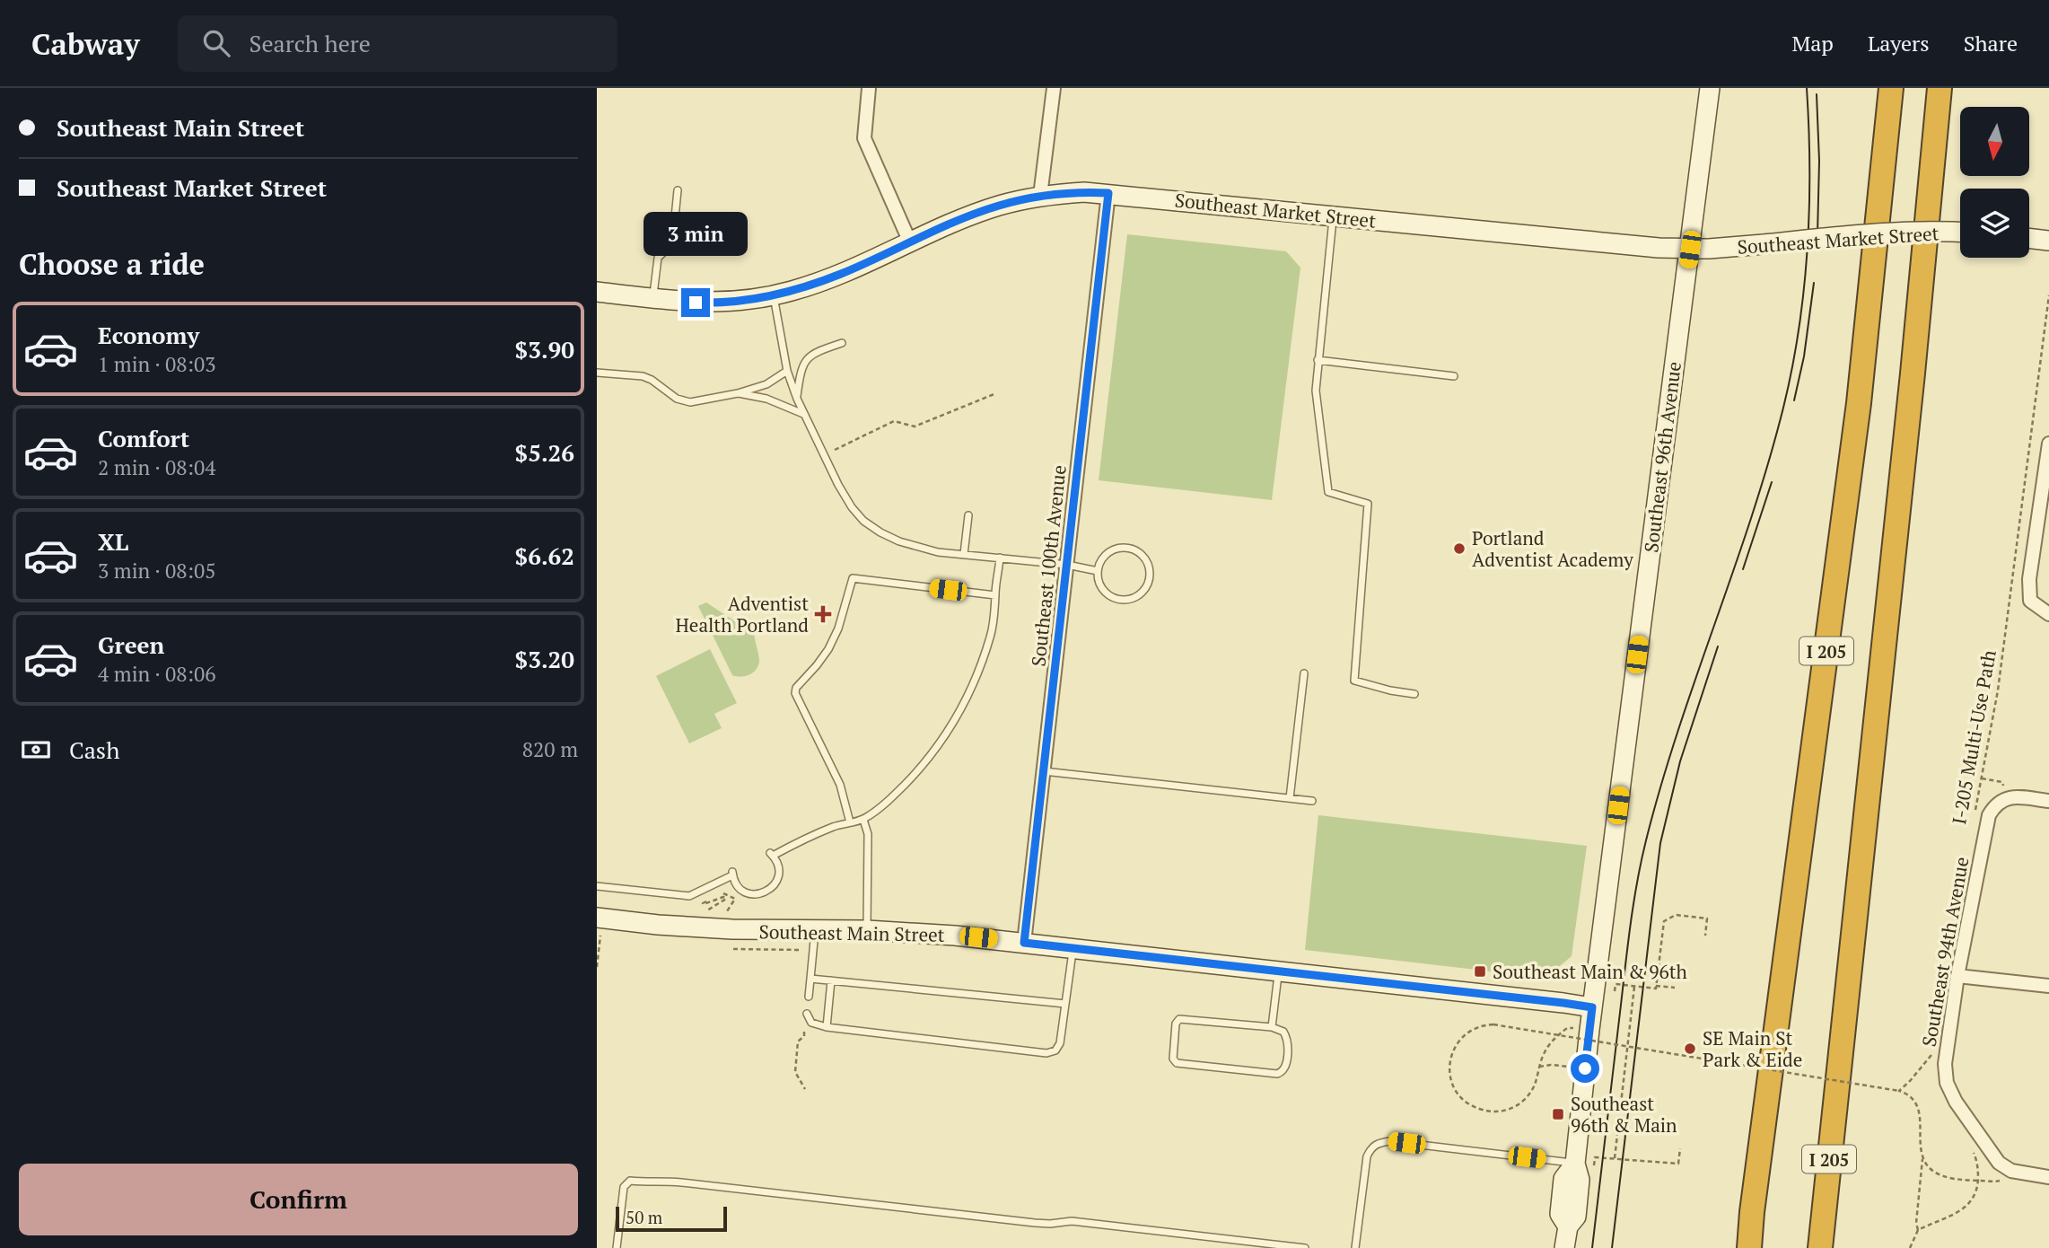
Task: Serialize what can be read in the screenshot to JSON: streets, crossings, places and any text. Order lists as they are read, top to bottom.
{
  "streets": {
    "highway": ["I 205"],
    "street": [
      "Southeast Market Street",
      "Southeast 96th Avenue",
      "Southeast 100th Avenue",
      "Southeast Main Street",
      "Southeast 94th Avenue"
    ],
    "path": ["I-205 Multi-Use Path"]
  },
  "crossings": [
    ["Southeast Market Street", "Southeast 96th Avenue"],
    ["Southeast Market Street", "Southeast 100th Avenue"],
    ["Southeast 96th Avenue", "Southeast Main Street"],
    ["Southeast 100th Avenue", "Southeast Main Street"]
  ],
  "places": {
    "other": ["Portland Adventist Academy", "SE Main St Park & Eide"],
    "health": ["Adventist Health Portland"],
    "transit": ["Southeast Main & 96th", "Southeast 96th & Main"]
  },
  "scale_bar": "50 m",
  "north": "bottom",
  "page": {
    "header": "Cabway",
    "search": "Search here",
    "nav": ["Map", "Layers", "Share"],
    "banner": ["Southeast Main Street", "Southeast Market Street"],
    "bubble": "3 min",
    "heading": "Choose a ride",
    "list": [
      {
        "name": "Economy",
        "note": "1 min · 08:03",
        "value": "$3.90"
      },
      {
        "name": "Comfort",
        "note": "2 min · 08:04",
        "value": "$5.26"
      },
      {
        "name": "XL",
        "note": "3 min · 08:05",
        "value": "$6.62"
      },
      {
        "name": "Green",
        "note": "4 min · 08:06",
        "value": "$3.20"
      }
    ],
    "pay": ["Cash", "820 m"],
    "buttons": "Confirm",
    "scale": "50 m"
  }
}
